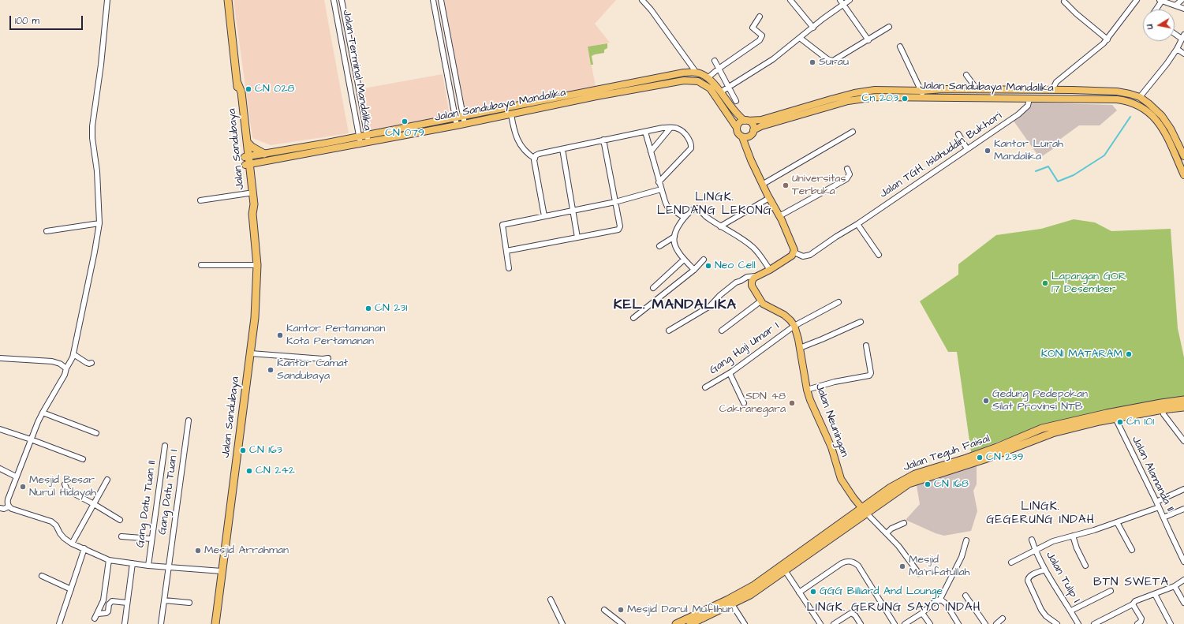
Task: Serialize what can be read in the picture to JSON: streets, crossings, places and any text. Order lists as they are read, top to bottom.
{
  "streets": {
    "highway": ["Jalan Sandubaya", "Jalan Teguh Faisal"],
    "main road": ["Jalan Sandubaya Mandalika", "Jalan Neuningan"],
    "street": [
      "Jalan Terminal Mandalika",
      "Jalan TGH. Islahuddin Bukhori",
      "Gang Haji Umar I",
      "Jalan Alamanda II",
      "Gang Datu Tuan I",
      "Gang Datu Tuan II",
      "Jalan Tulip I"
    ]
  },
  "crossings": [
    ["Jalan Terminal Mandalika", "Jalan Sandubaya Mandalika"],
    ["Jalan Sandubaya Mandalika", "Jalan Sandubaya"],
    ["Jalan Sandubaya Mandalika", "Jalan TGH. Islahuddin Bukhori"],
    ["Gang Haji Umar I", "Jalan Neuningan"],
    ["Jalan Neuningan", "Jalan Teguh Faisal"],
    ["Jalan Teguh Faisal", "Jalan Alamanda II"]
  ],
  "districts": [
    "LINGK. LENDANG LEKONG",
    "KEL. MANDALIKA",
    "LINGK. GEGERUNG INDAH",
    "BTN SWETA",
    "LINGK. GERUNG SAYO INDAH"
  ],
  "places": [
    "Surau",
    "CN 028",
    "Cn 203",
    "CN 079",
    "Kantor Lurah Mandalika",
    "Universitas Terbuka",
    "Neo Cell",
    "Lapangan GOR 17 Desember",
    "CN 231",
    "Kantor Pertamanan Kota Pertamanan",
    "KONI MATARAM",
    "Kantor Camat Sandubaya",
    "Gedung Pedepokan Silat Provinsi NTB",
    "SDN 48 Cakranegara",
    "Cn 101",
    "CN 163",
    "CN 239",
    "CN 242",
    "CN 168",
    "Mesjid Besar Nurul Hidayah",
    "Mesjid Arrahman",
    "Mesjid Ma'rifatullah",
    "GGG Billiard And Lounge",
    "Mesjid Darul Muflihun"
  ],
  "scale_bar": "100 m",
  "north": "left"
}
